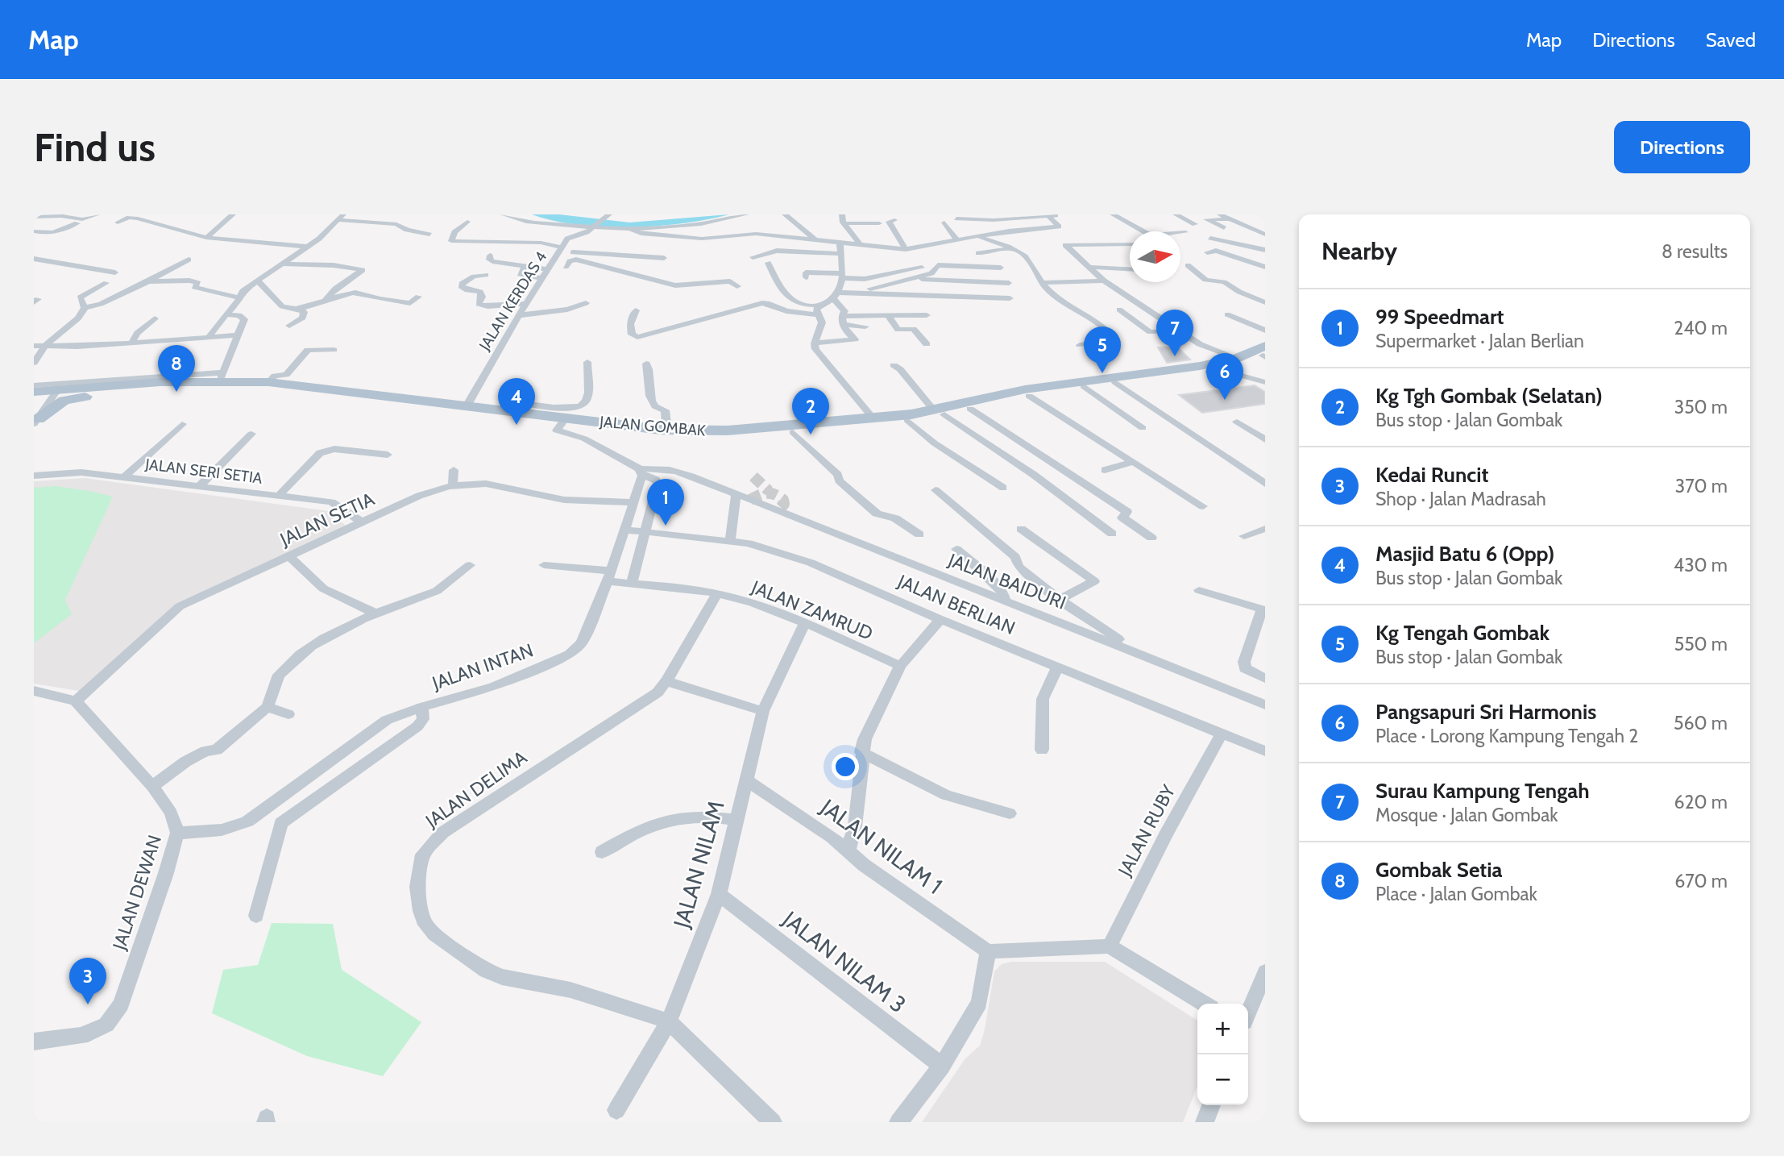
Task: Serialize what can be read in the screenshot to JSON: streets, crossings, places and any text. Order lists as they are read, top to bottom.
{
  "streets": {
    "main road": ["JALAN GOMBAK"],
    "street": [
      "JALAN KERDAS 4",
      "JALAN SERI SETIA",
      "JALAN SETIA",
      "JALAN BAIDURI",
      "JALAN BERLIAN",
      "JALAN ZAMRUD",
      "JALAN INTAN",
      "JALAN DELIMA",
      "JALAN RUBY",
      "JALAN NILAM 1",
      "JALAN NILAM",
      "JALAN DEWAN",
      "JALAN NILAM 3"
    ]
  },
  "crossings": [
    ["JALAN KERDAS 4", "JALAN GOMBAK"],
    ["JALAN SERI SETIA", "JALAN SETIA"],
    ["JALAN SETIA", "JALAN INTAN"],
    ["JALAN SETIA", "JALAN DEWAN"],
    ["JALAN BAIDURI", "JALAN INTAN"],
    ["JALAN BERLIAN", "JALAN INTAN"],
    ["JALAN BERLIAN", "JALAN RUBY"],
    ["JALAN ZAMRUD", "JALAN INTAN"],
    ["JALAN ZAMRUD", "JALAN DELIMA"],
    ["JALAN ZAMRUD", "JALAN NILAM"],
    ["JALAN INTAN", "JALAN DEWAN"],
    ["JALAN DELIMA", "JALAN NILAM"],
    ["JALAN NILAM 1", "JALAN NILAM"],
    ["JALAN NILAM", "JALAN NILAM 3"]
  ],
  "north": "right",
  "page": {
    "header": "Map",
    "nav": ["Map", "Directions", "Saved"],
    "buttons": "Directions",
    "title": "Find us",
    "heading": ["Nearby", "8 results"],
    "list": [
      {
        "mark": "1",
        "name": "99 Speedmart",
        "note": "Supermarket · Jalan Berlian",
        "value": "240 m"
      },
      {
        "mark": "2",
        "name": "Kg Tgh Gombak (Selatan)",
        "note": "Bus stop · Jalan Gombak",
        "value": "350 m"
      },
      {
        "mark": "3",
        "name": "Kedai Runcit",
        "note": "Shop · Jalan Madrasah",
        "value": "370 m"
      },
      {
        "mark": "4",
        "name": "Masjid Batu 6 (Opp)",
        "note": "Bus stop · Jalan Gombak",
        "value": "430 m"
      },
      {
        "mark": "5",
        "name": "Kg Tengah Gombak",
        "note": "Bus stop · Jalan Gombak",
        "value": "550 m"
      },
      {
        "mark": "6",
        "name": "Pangsapuri Sri Harmonis",
        "note": "Place · Lorong Kampung Tengah 2",
        "value": "560 m"
      },
      {
        "mark": "7",
        "name": "Surau Kampung Tengah",
        "note": "Mosque · Jalan Gombak",
        "value": "620 m"
      },
      {
        "mark": "8",
        "name": "Gombak Setia",
        "note": "Place · Jalan Gombak",
        "value": "670 m"
      }
    ],
    "pins": [
      "7",
      "5",
      "8",
      "6",
      "4",
      "2",
      "1",
      "3"
    ],
    "map_buttons": ["+", "−"]
  }
}
